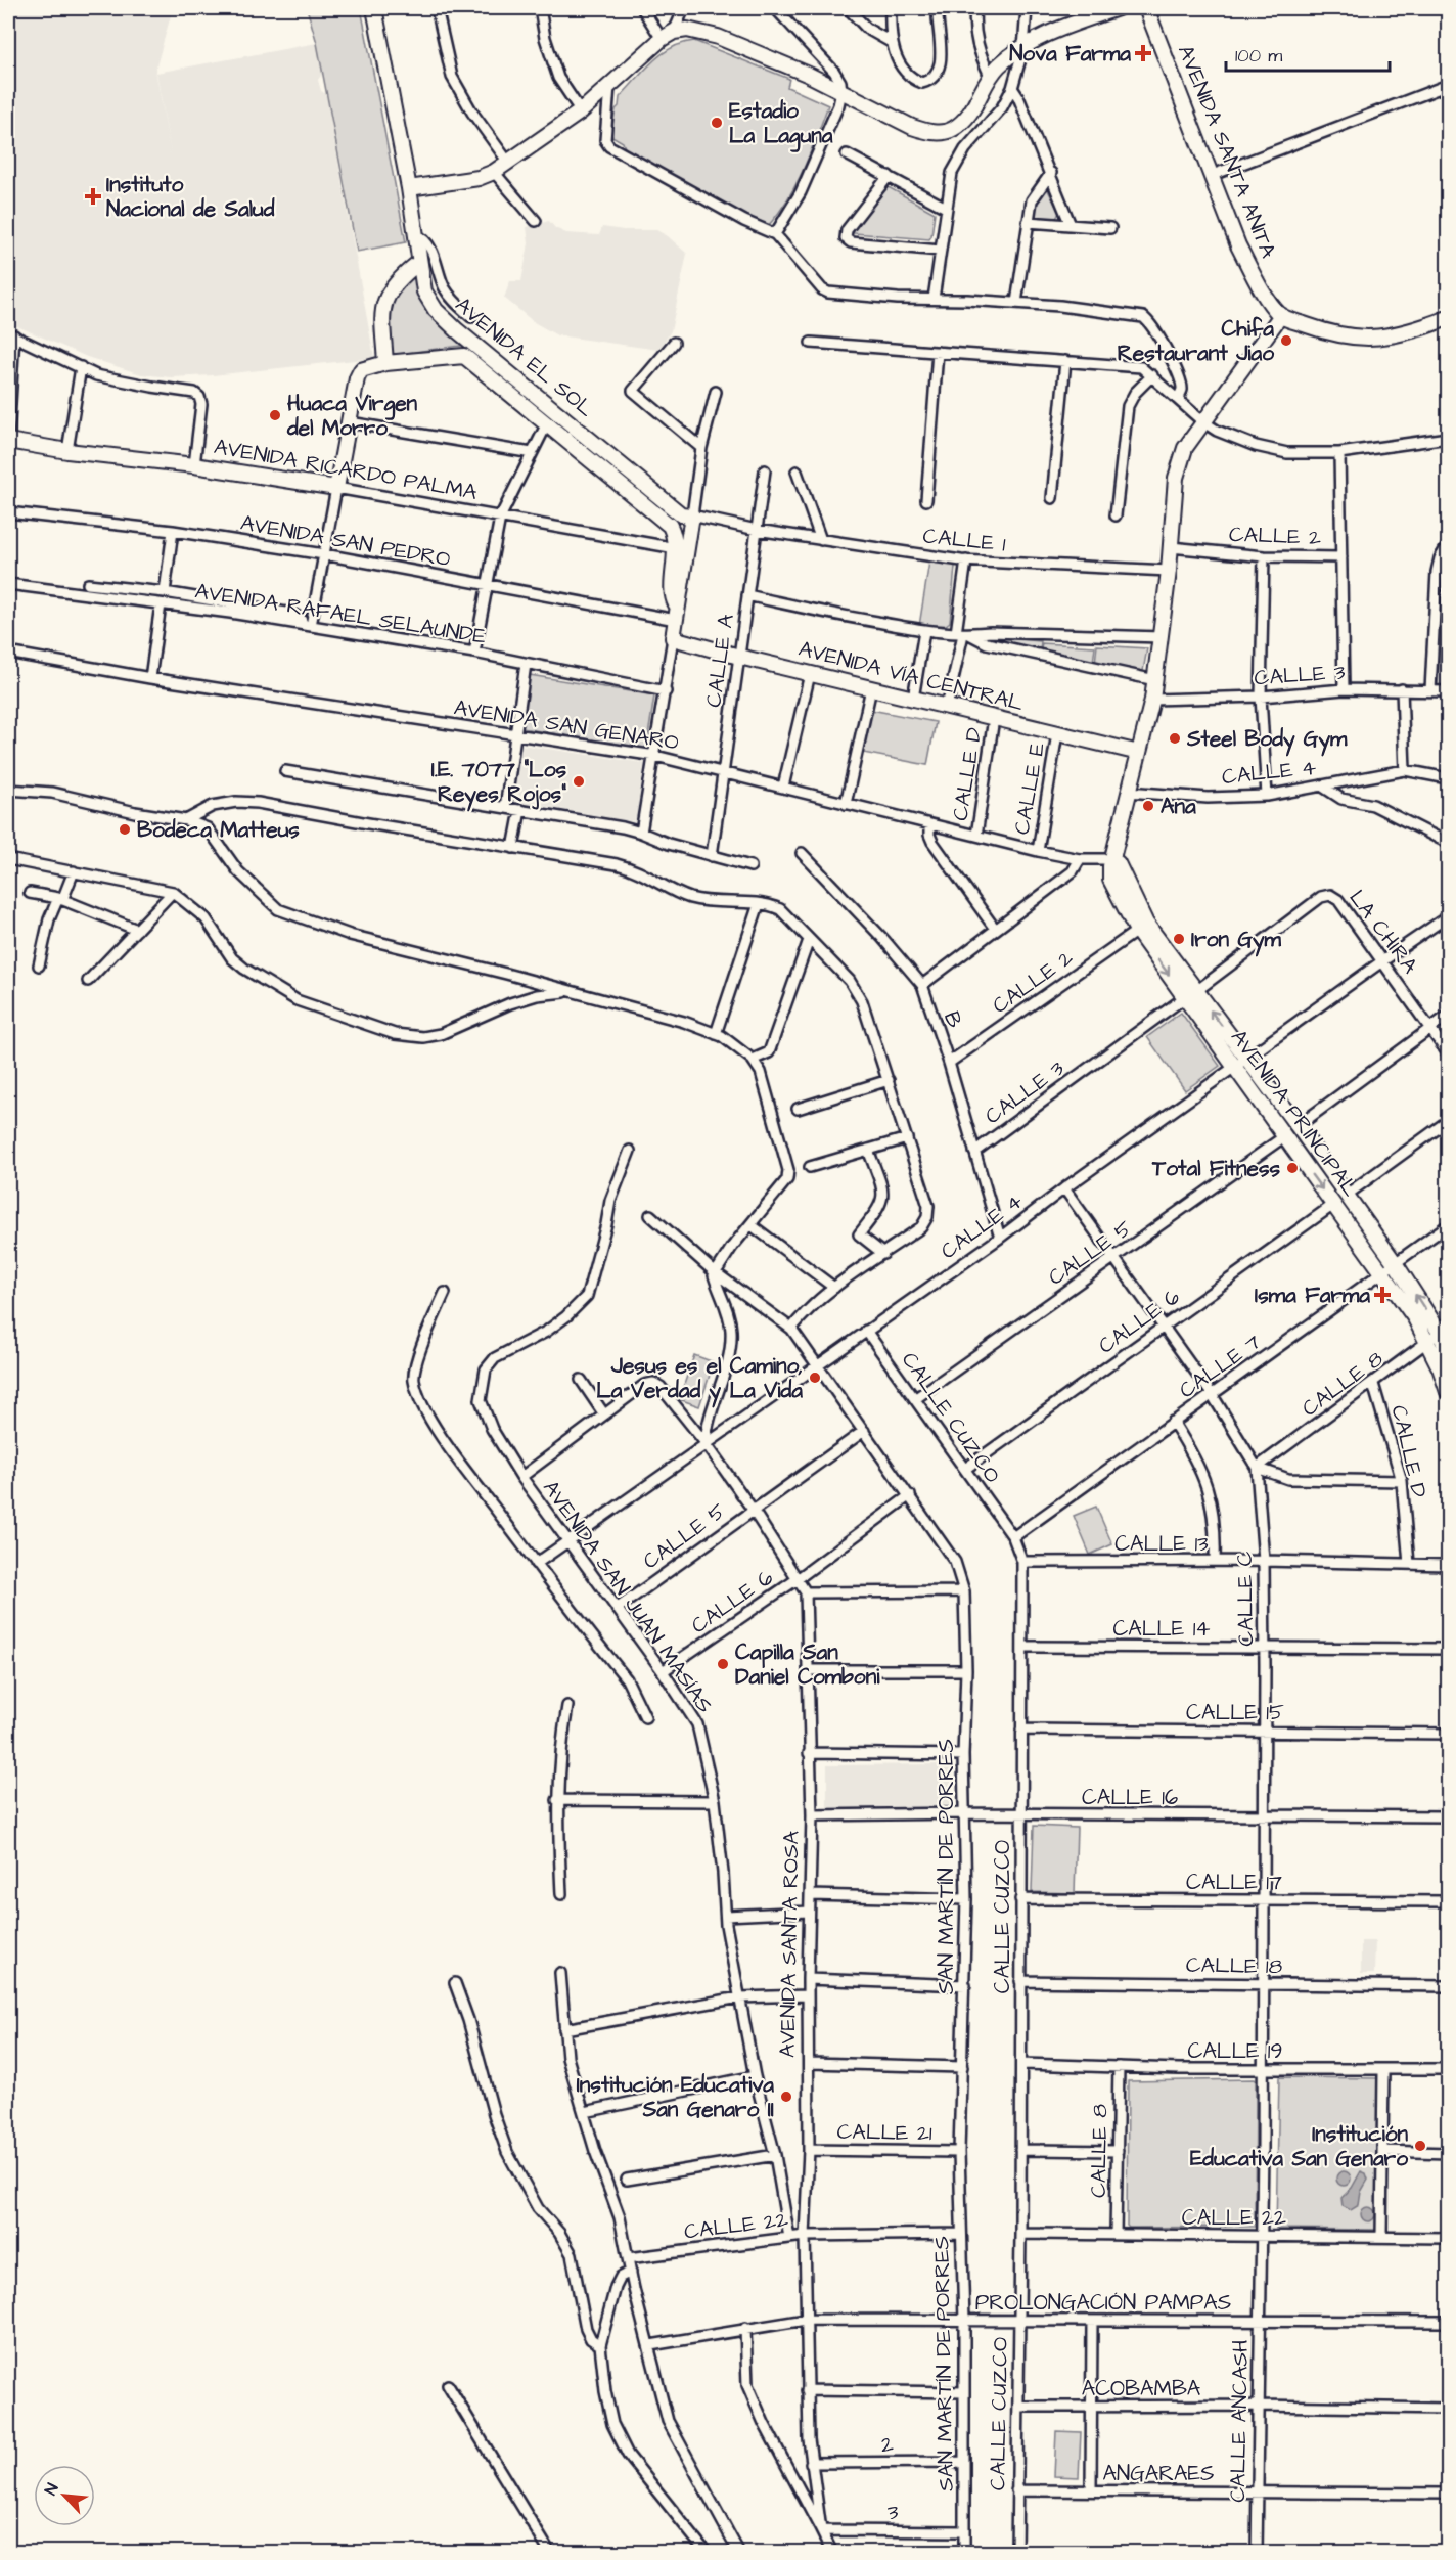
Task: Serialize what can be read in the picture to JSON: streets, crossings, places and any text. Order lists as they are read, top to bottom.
{
  "streets": {
    "street": [
      "AVENIDA SANTA ANITA",
      "AVENIDA EL SOL",
      "AVENIDA RICARDO PALMA",
      "CALLE 2",
      "CALLE 1",
      "AVENIDA SAN PEDRO",
      "AVENIDA RAFAEL SELAUNDE",
      "CALLE A",
      "CALLE 3",
      "AVENIDA VÍA CENTRAL",
      "AVENIDA SAN GENARO",
      "CALLE 4",
      "CALLE D",
      "CALLE E",
      "LA CHIRA",
      "B",
      "AVENIDA PRINCIPAL",
      "CALLE 5",
      "CALLE 6",
      "CALLE 7",
      "CALLE 8",
      "CALLE CUZCO",
      "CALLE 13",
      "AVENIDA SAN JUAN MASÍAS",
      "CALLE C",
      "CALLE 14",
      "CALLE 15",
      "CALLE 16",
      "SAN MARTÍN DE PORRES",
      "CALLE 17",
      "AVENIDA SANTA ROSA",
      "CALLE 18",
      "CALLE 19",
      "CALLE 21",
      "CALLE 22",
      "PROLONGACIÓN PAMPAS",
      "ACOBAMBA",
      "CALLE ANCASH",
      "2",
      "ANGARAES",
      "3"
    ]
  },
  "crossings": [
    ["AVENIDA SANTA ANITA", "AVENIDA PRINCIPAL"],
    ["AVENIDA EL SOL", "CALLE 1"],
    ["AVENIDA EL SOL", "CALLE A"],
    ["CALLE 2", "B"],
    ["CALLE 2", "AVENIDA PRINCIPAL"],
    ["CALLE 1", "CALLE A"],
    ["CALLE 1", "AVENIDA PRINCIPAL"],
    ["CALLE A", "AVENIDA VÍA CENTRAL"],
    ["CALLE A", "AVENIDA SAN GENARO"],
    ["CALLE 3", "LA CHIRA"],
    ["CALLE 3", "B"],
    ["CALLE 3", "AVENIDA PRINCIPAL"],
    ["AVENIDA VÍA CENTRAL", "CALLE D"],
    ["AVENIDA VÍA CENTRAL", "CALLE E"],
    ["AVENIDA VÍA CENTRAL", "AVENIDA PRINCIPAL"],
    ["AVENIDA SAN GENARO", "CALLE D"],
    ["AVENIDA SAN GENARO", "CALLE E"],
    ["AVENIDA SAN GENARO", "AVENIDA PRINCIPAL"],
    ["CALLE 4", "LA CHIRA"],
    ["CALLE 4", "B"],
    ["CALLE 4", "AVENIDA PRINCIPAL"],
    ["CALLE 4", "CALLE CUZCO"],
    ["CALLE 4", "AVENIDA SAN JUAN MASÍAS"],
    ["CALLE 4", "CALLE C"],
    ["CALLE 4", "SAN MARTÍN DE PORRES"],
    ["CALLE 4", "AVENIDA SANTA ROSA"],
    ["CALLE D", "CALLE 8"],
    ["CALLE D", "CALLE 13"],
    ["AVENIDA PRINCIPAL", "CALLE 5"],
    ["AVENIDA PRINCIPAL", "CALLE 6"],
    ["AVENIDA PRINCIPAL", "CALLE 7"],
    ["AVENIDA PRINCIPAL", "CALLE 8"],
    ["CALLE 5", "CALLE CUZCO"],
    ["CALLE 5", "AVENIDA SAN JUAN MASÍAS"],
    ["CALLE 5", "CALLE C"],
    ["CALLE 5", "SAN MARTÍN DE PORRES"],
    ["CALLE 5", "AVENIDA SANTA ROSA"],
    ["CALLE 6", "CALLE CUZCO"],
    ["CALLE 6", "AVENIDA SAN JUAN MASÍAS"],
    ["CALLE 6", "CALLE C"],
    ["CALLE 6", "SAN MARTÍN DE PORRES"],
    ["CALLE 6", "AVENIDA SANTA ROSA"],
    ["CALLE 7", "CALLE CUZCO"],
    ["CALLE 7", "CALLE C"],
    ["CALLE 8", "CALLE C"],
    ["CALLE 8", "CALLE 19"],
    ["CALLE 8", "CALLE 22"],
    ["CALLE CUZCO", "CALLE 13"],
    ["CALLE CUZCO", "CALLE 14"],
    ["CALLE CUZCO", "CALLE 15"],
    ["CALLE CUZCO", "CALLE 16"],
    ["CALLE CUZCO", "CALLE 17"],
    ["CALLE CUZCO", "CALLE 18"],
    ["CALLE CUZCO", "CALLE 19"],
    ["CALLE CUZCO", "CALLE 22"],
    ["CALLE CUZCO", "PROLONGACIÓN PAMPAS"],
    ["CALLE CUZCO", "ACOBAMBA"],
    ["CALLE CUZCO", "ANGARAES"],
    ["CALLE 13", "CALLE C"],
    ["AVENIDA SAN JUAN MASÍAS", "CALLE 22"],
    ["CALLE C", "CALLE 14"],
    ["CALLE C", "CALLE 15"],
    ["CALLE C", "CALLE 16"],
    ["CALLE C", "CALLE 17"],
    ["CALLE C", "CALLE 18"],
    ["CALLE C", "CALLE 19"],
    ["CALLE C", "CALLE ANCASH"],
    ["CALLE 16", "SAN MARTÍN DE PORRES"],
    ["CALLE 16", "AVENIDA SANTA ROSA"],
    ["SAN MARTÍN DE PORRES", "CALLE 21"],
    ["SAN MARTÍN DE PORRES", "CALLE 22"],
    ["SAN MARTÍN DE PORRES", "PROLONGACIÓN PAMPAS"],
    ["SAN MARTÍN DE PORRES", "2"],
    ["SAN MARTÍN DE PORRES", "3"],
    ["AVENIDA SANTA ROSA", "CALLE 21"],
    ["AVENIDA SANTA ROSA", "CALLE 22"],
    ["AVENIDA SANTA ROSA", "PROLONGACIÓN PAMPAS"],
    ["AVENIDA SANTA ROSA", "2"],
    ["AVENIDA SANTA ROSA", "3"],
    ["CALLE 19", "CALLE ANCASH"],
    ["CALLE 22", "CALLE ANCASH"],
    ["PROLONGACIÓN PAMPAS", "CALLE ANCASH"],
    ["ACOBAMBA", "CALLE ANCASH"],
    ["CALLE ANCASH", "ANGARAES"]
  ],
  "places": {
    "health": ["Nova Farma", "Instituto Nacional de Salud", "Isma Farma"],
    "other": [
      "Estadio La Laguna",
      "Chifa Restaurant Jiao",
      "Huaca Virgen del Morro",
      "Steel Body Gym",
      "I.E. 7077 \"Los Reyes Rojos\"",
      "Ana",
      "Bodeca Matteus",
      "Iron Gym",
      "Total Fitness",
      "Jesus es el Camino, La Verdad y La Vida",
      "Capilla San Daniel Comboni",
      "Institución Educativa San Genaro II",
      "Institución Educativa San Genaro"
    ]
  },
  "scale_bar": "100 m",
  "north": "top left"
}
